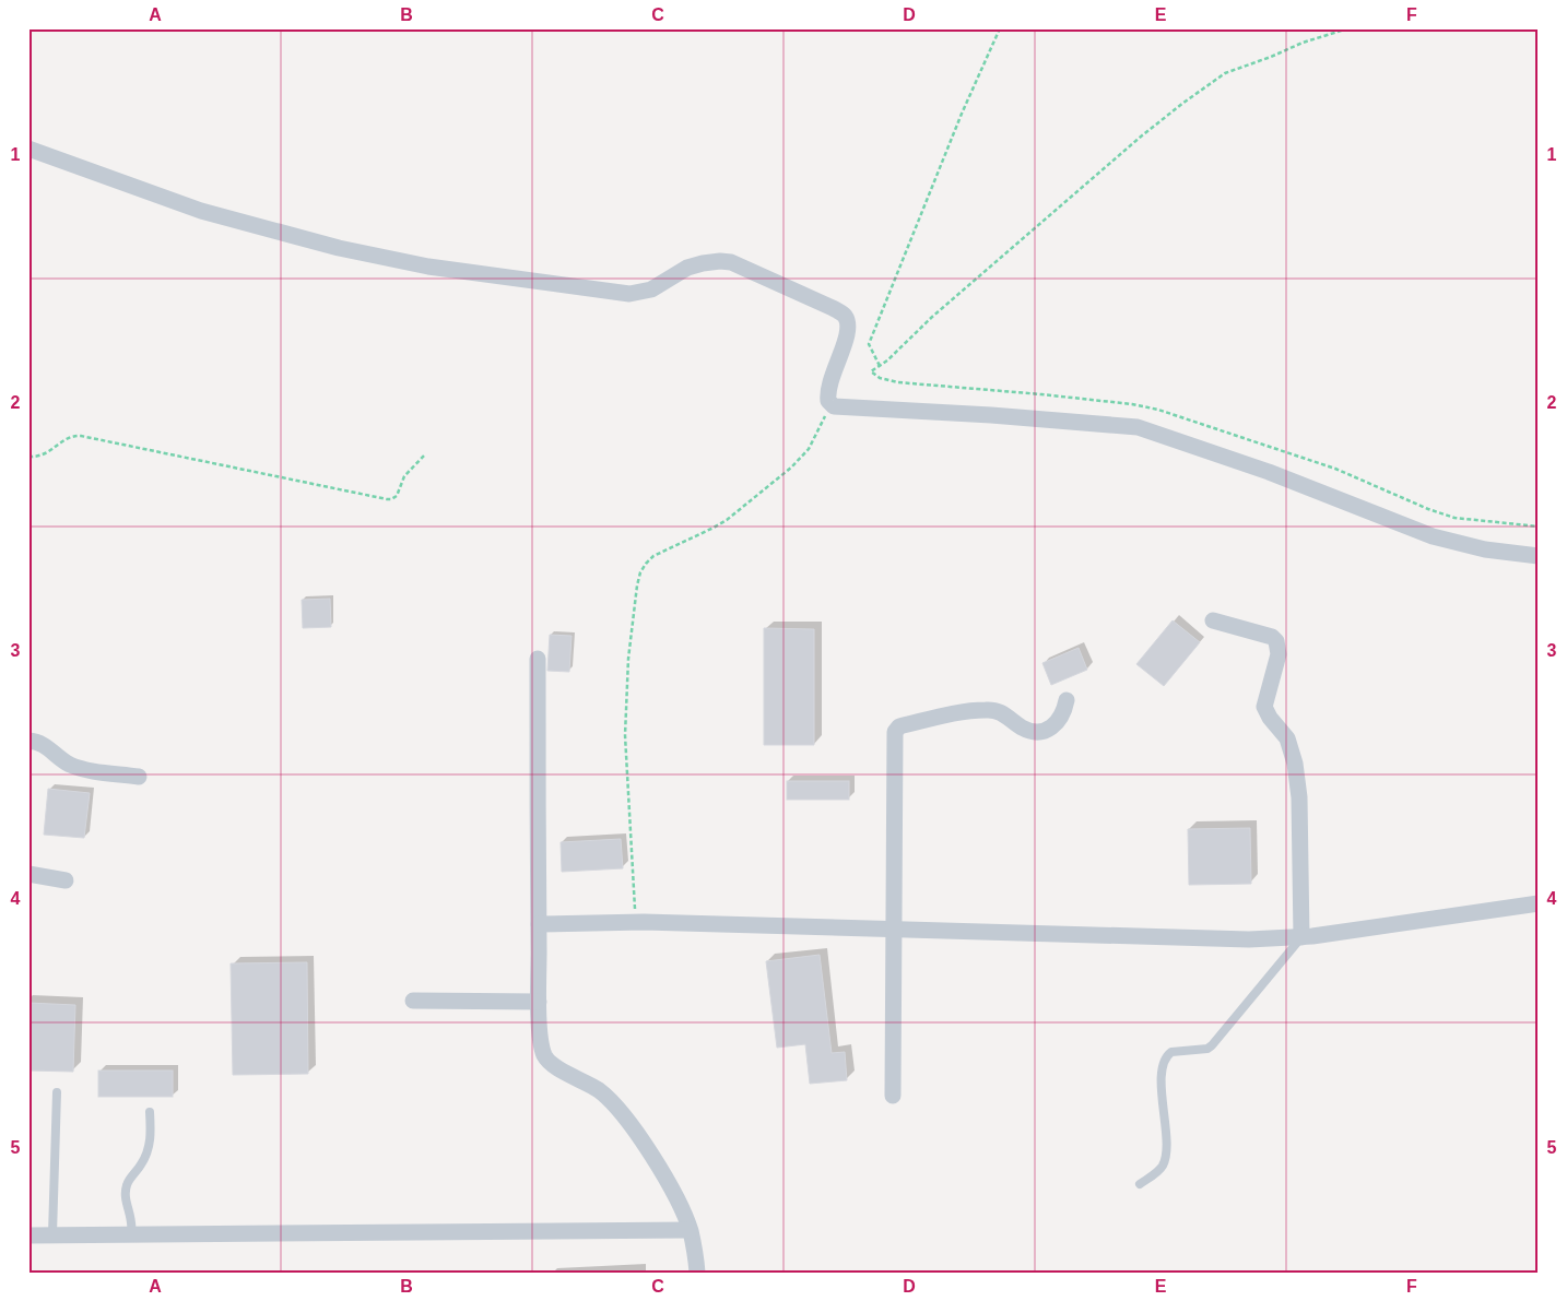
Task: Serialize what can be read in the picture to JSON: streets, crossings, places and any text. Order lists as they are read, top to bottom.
{
  "grid": {
    "columns": [
      "A",
      "B",
      "C",
      "D",
      "E",
      "F"
    ],
    "rows": [
      "1",
      "2",
      "3",
      "4",
      "5"
    ]
  }
}
